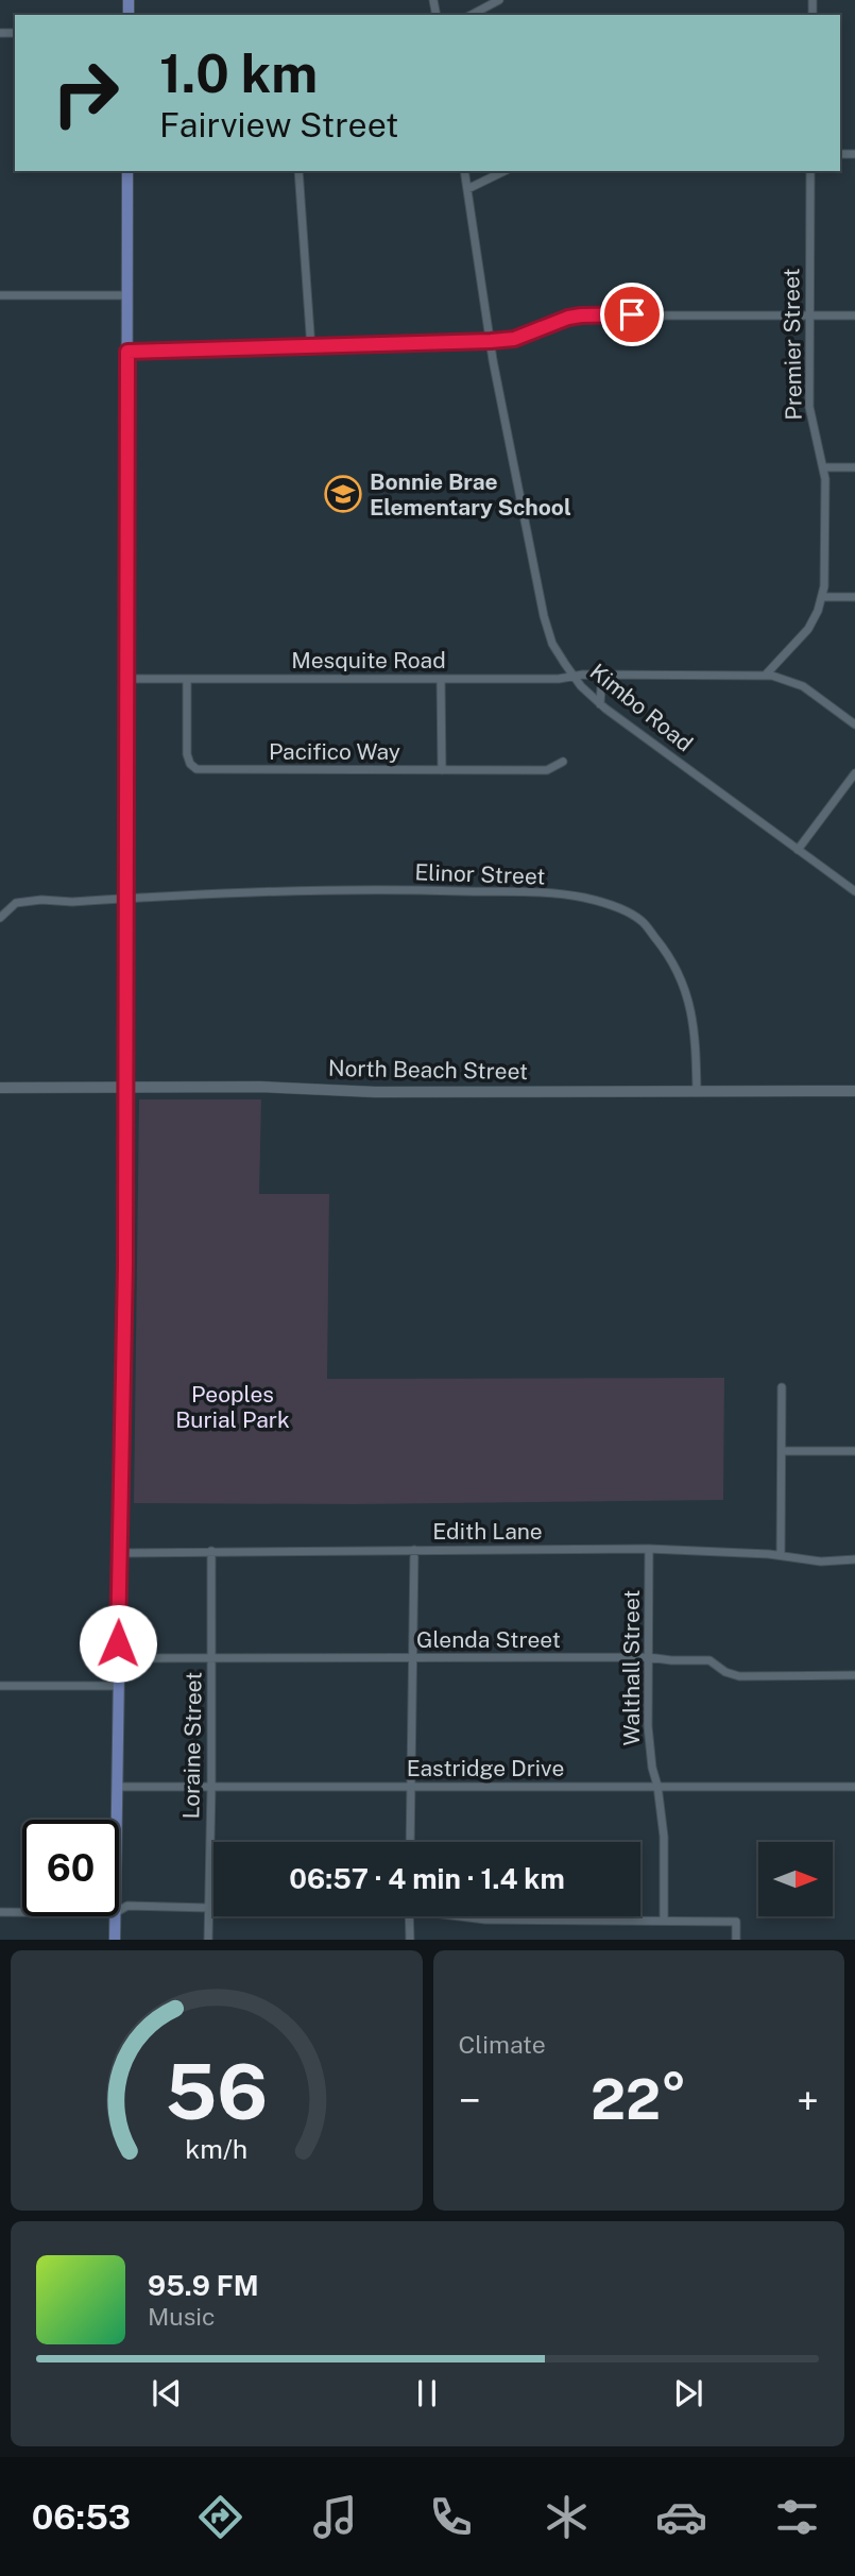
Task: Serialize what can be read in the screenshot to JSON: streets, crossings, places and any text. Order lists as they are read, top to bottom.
{
  "streets": {
    "main road": ["North Beach Street"],
    "street": [
      "Premier Street",
      "Mesquite Road",
      "Kimbo Road",
      "Pacifico Way",
      "Elinor Street",
      "Edith Lane",
      "Glenda Street",
      "Walthall Street",
      "Loraine Street",
      "Eastridge Drive"
    ]
  },
  "crossings": [
    ["Premier Street", "Mesquite Road"],
    ["Mesquite Road", "Kimbo Road"],
    ["Mesquite Road", "Pacifico Way"],
    ["Elinor Street", "North Beach Street"],
    ["Edith Lane", "Walthall Street"],
    ["Edith Lane", "Loraine Street"],
    ["Glenda Street", "Walthall Street"],
    ["Glenda Street", "Loraine Street"],
    ["Walthall Street", "Eastridge Drive"],
    ["Loraine Street", "Eastridge Drive"]
  ],
  "parks": ["Peoples Burial Park"],
  "places": {
    "school or university": ["Bonnie Brae Elementary School"]
  },
  "north": "right",
  "page": {
    "turn": ["1.0 km", "Fairview Street"],
    "limit": "60",
    "trip": "06:57 · 4 min · 1.4 km",
    "tile": "Climate",
    "heat": ["−", "22°", "+"],
    "song": ["95.9 FM", "Music"],
    "tabs": "06:53",
    "gauge": ["56", "km/h"]
  }
}
